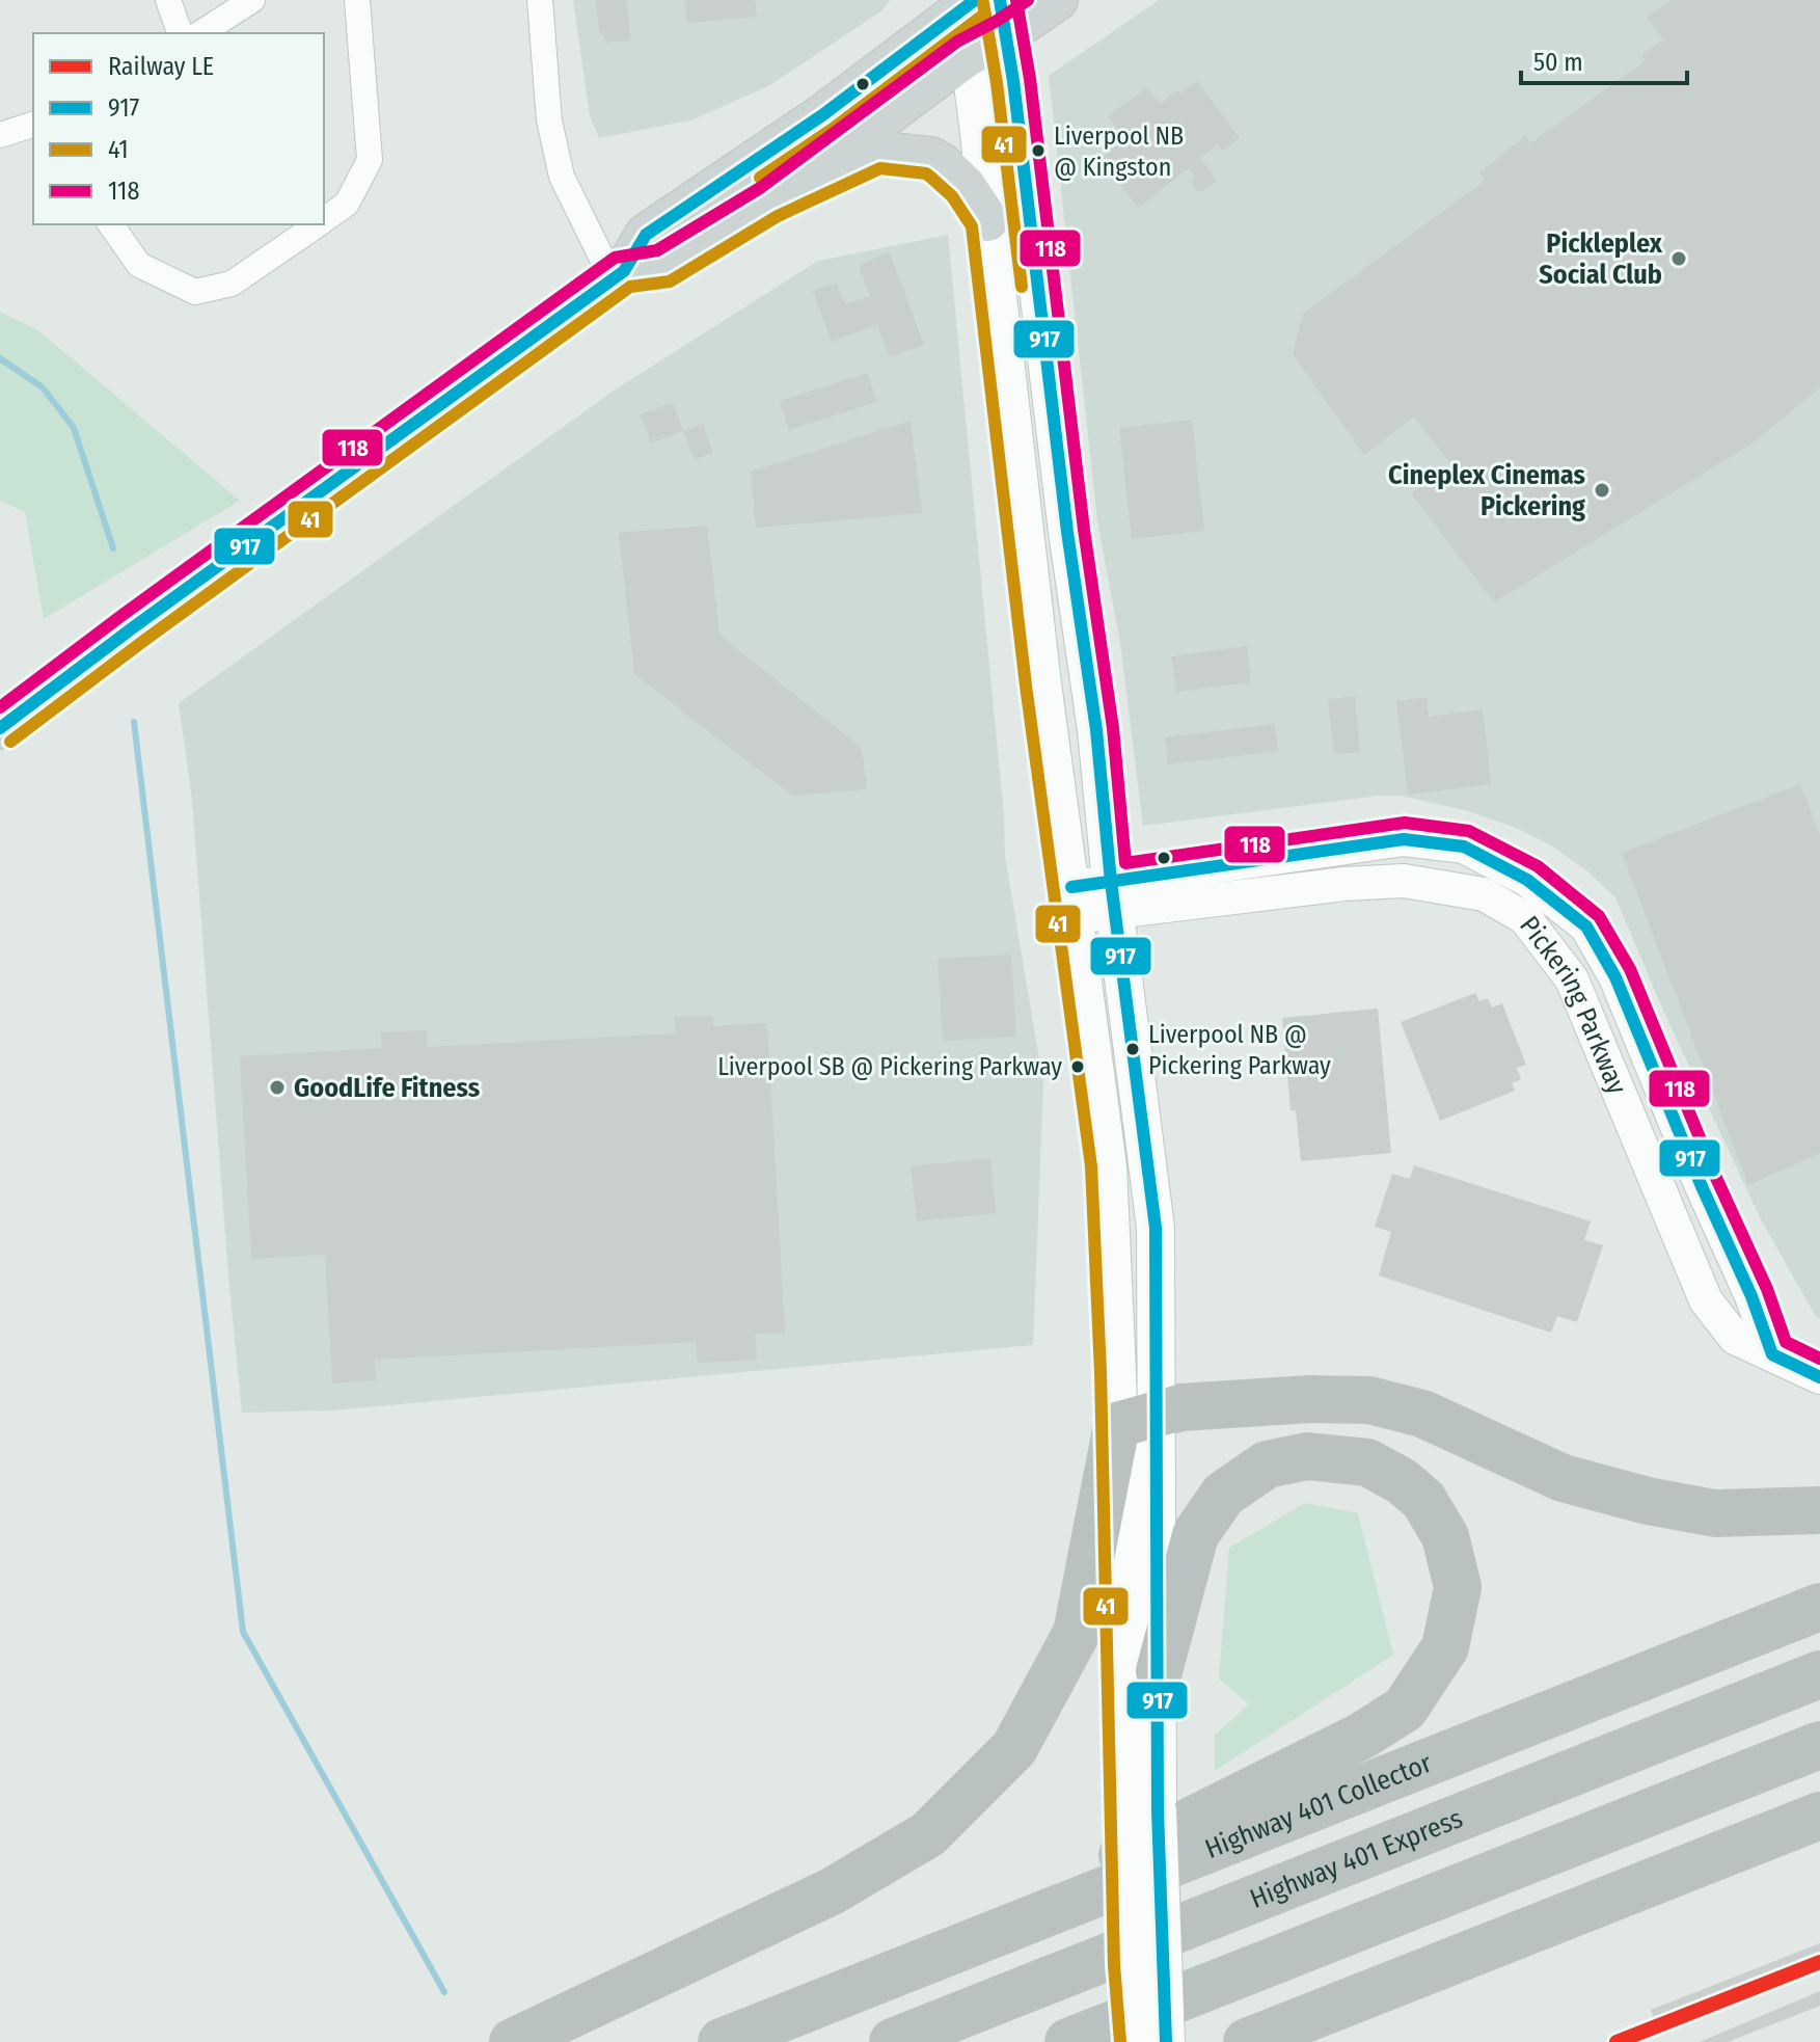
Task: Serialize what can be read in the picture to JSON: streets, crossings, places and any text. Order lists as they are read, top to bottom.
{
  "streets": {
    "highway": ["Highway 401 Collector", "Highway 401 Express"],
    "street": ["Pickering Parkway"]
  },
  "places": [
    "Liverpool NB @ Kingston",
    "Pickleplex Social Club",
    "Cineplex Cinemas Pickering",
    "Liverpool NB @ Pickering Parkway",
    "Liverpool SB @ Pickering Parkway",
    "GoodLife Fitness"
  ],
  "lines": [
    "transit line 917",
    "transit line 118",
    "transit line 41",
    "rail line LE"
  ],
  "legend": [
    "Railway LE",
    "917",
    "41",
    "118"
  ],
  "scale_bar": "50 m"
}
